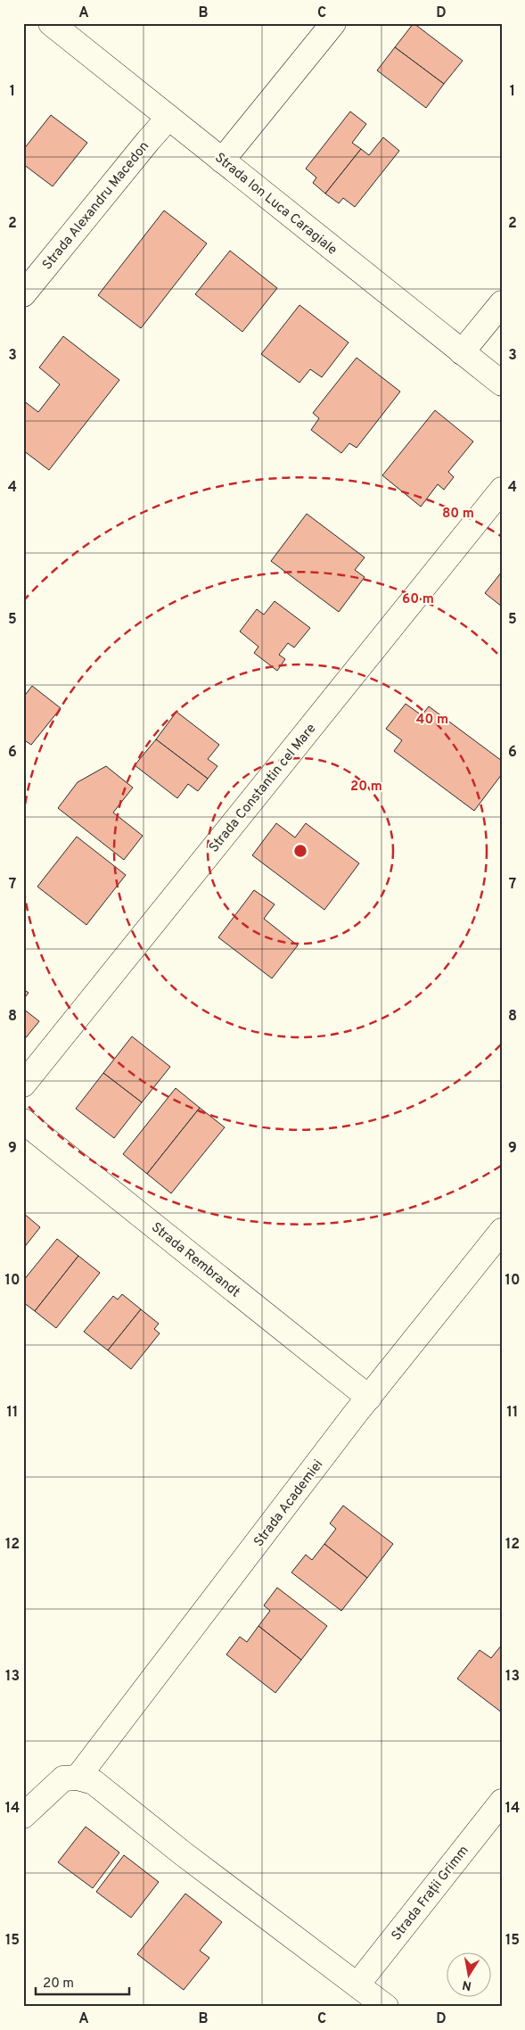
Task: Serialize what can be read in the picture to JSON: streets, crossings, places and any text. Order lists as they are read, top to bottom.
{
  "streets": {
    "street": [
      "Strada Ion Luca Caragiale",
      "Strada Alexandru Macedon",
      "Strada Constantin cel Mare",
      "Strada Rembrandt",
      "Strada Academiei",
      "Strada Frații Grimm"
    ]
  },
  "crossings": [
    ["Strada Ion Luca Caragiale", "Strada Alexandru Macedon"],
    ["Strada Rembrandt", "Strada Academiei"]
  ],
  "scale_bar": "20 m",
  "north": "bottom",
  "grid": {
    "columns": [
      "A",
      "B",
      "C",
      "D"
    ],
    "rows": [
      "1",
      "2",
      "3",
      "4",
      "5",
      "6",
      "7",
      "8",
      "9",
      "10",
      "11",
      "12",
      "13",
      "14",
      "15"
    ]
  },
  "rings": [
    "80 m",
    "60 m",
    "40 m",
    "20 m"
  ]
}
